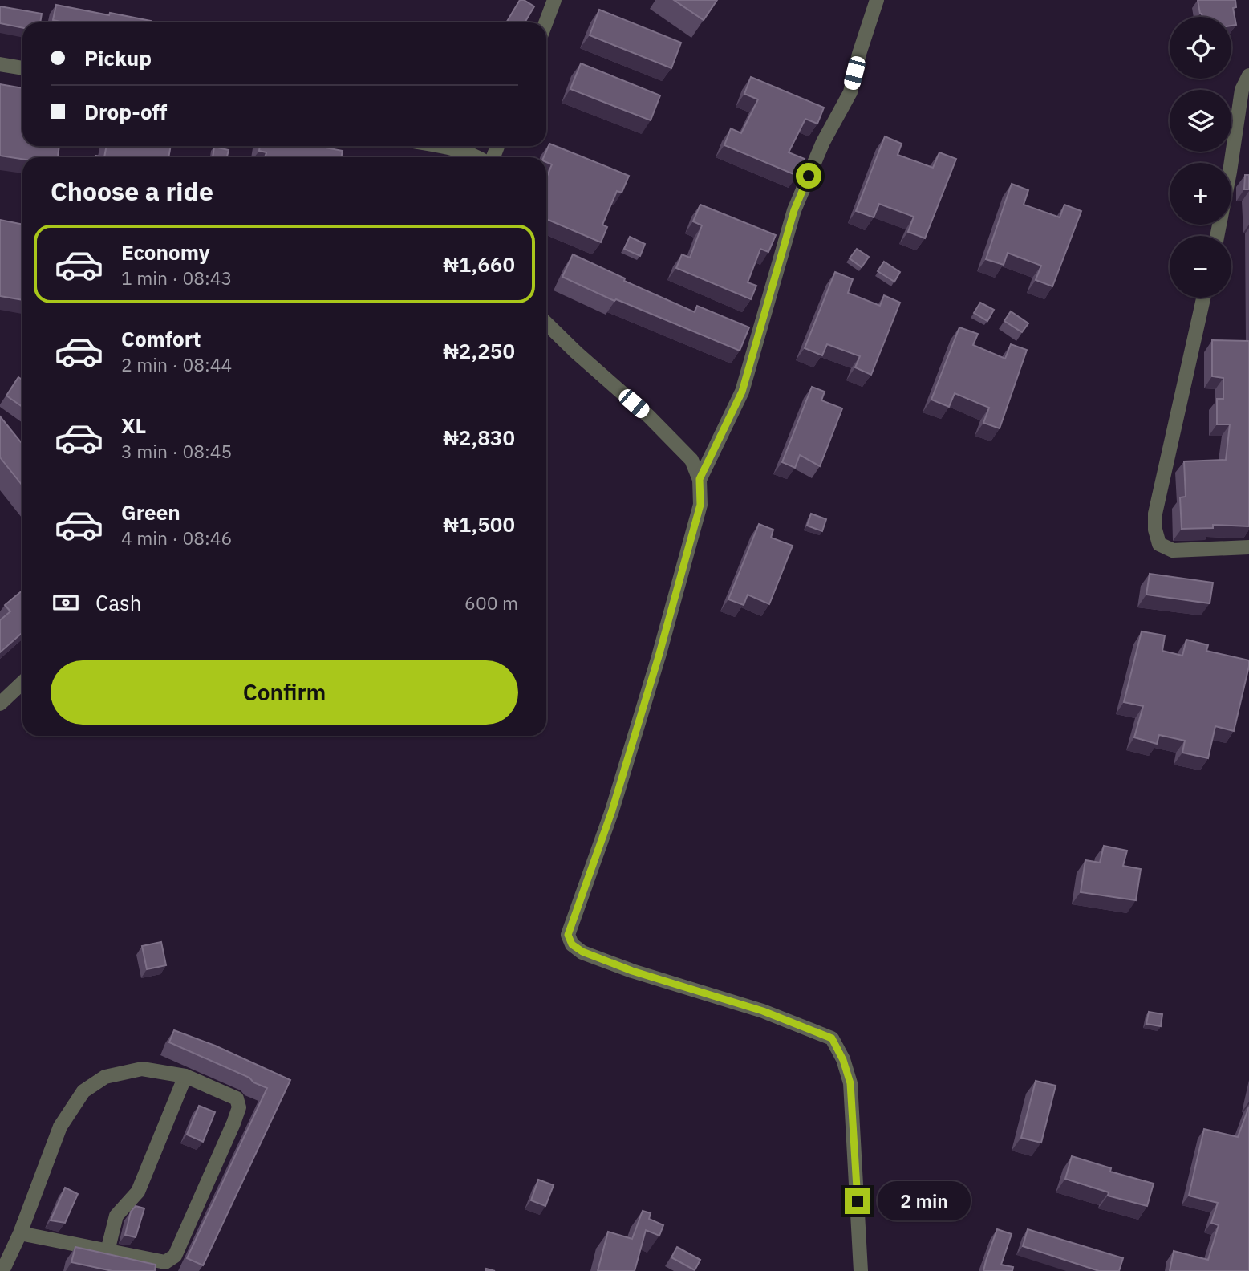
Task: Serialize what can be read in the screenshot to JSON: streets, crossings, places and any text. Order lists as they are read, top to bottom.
{
  "page": {
    "map_buttons": ["+", "−"],
    "banner": ["Pickup", "Drop-off"],
    "heading": "Choose a ride",
    "list": [
      {
        "name": "Economy",
        "note": "1 min · 08:43",
        "value": "₦1,660"
      },
      {
        "name": "Comfort",
        "note": "2 min · 08:44",
        "value": "₦2,250"
      },
      {
        "name": "XL",
        "note": "3 min · 08:45",
        "value": "₦2,830"
      },
      {
        "name": "Green",
        "note": "4 min · 08:46",
        "value": "₦1,500"
      }
    ],
    "pay": ["Cash", "600 m"],
    "buttons": "Confirm",
    "bubble": "2 min"
  }
}
